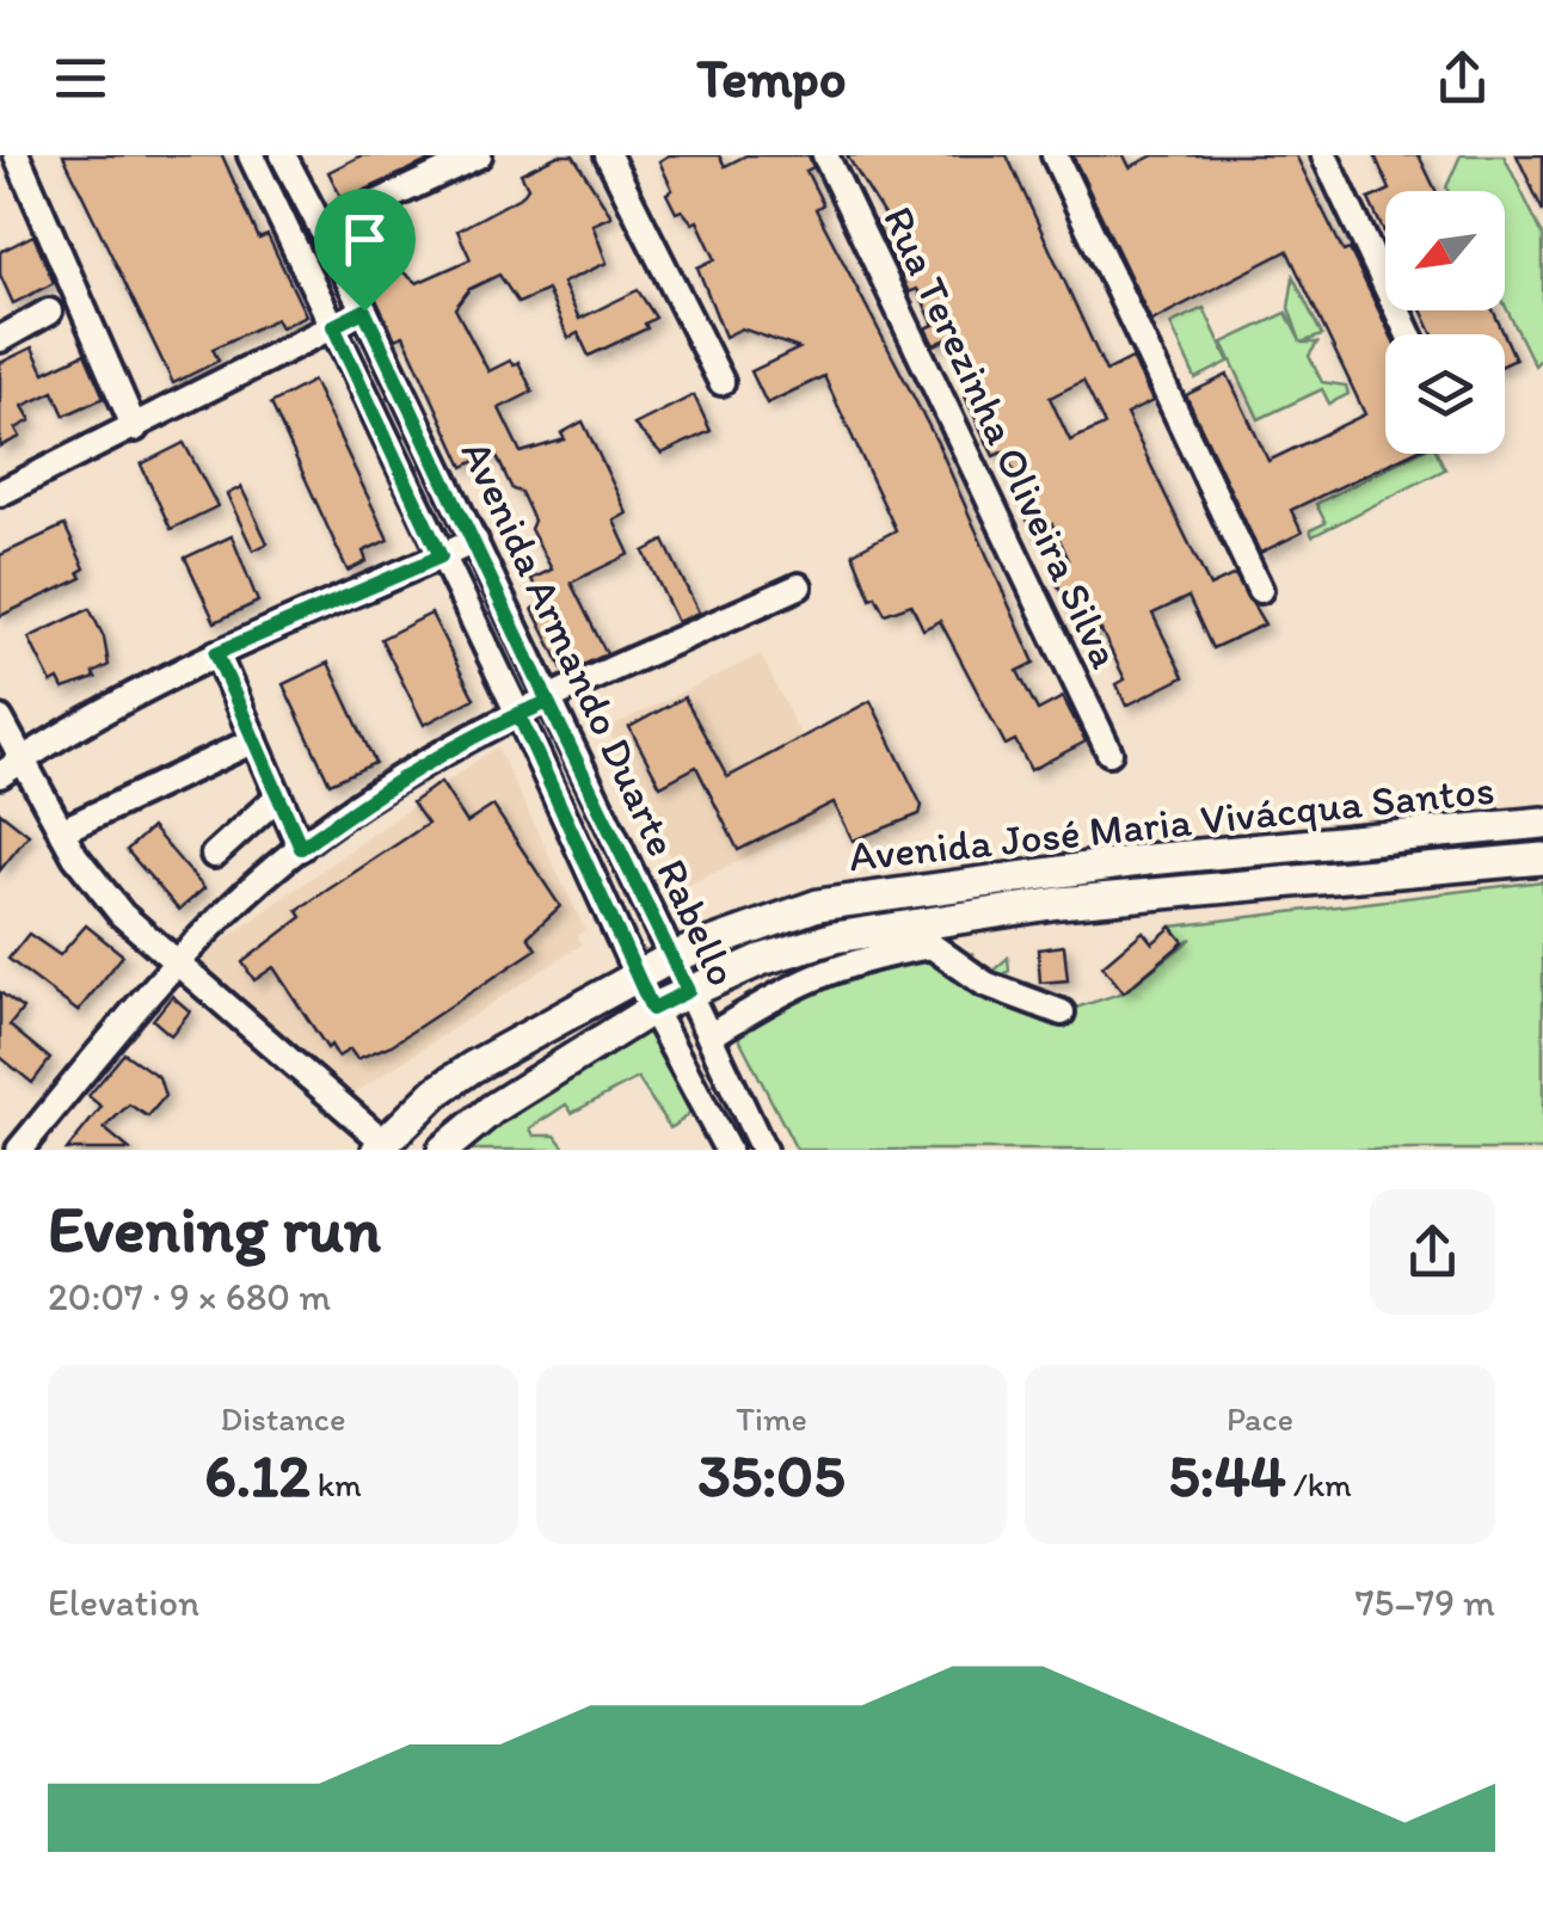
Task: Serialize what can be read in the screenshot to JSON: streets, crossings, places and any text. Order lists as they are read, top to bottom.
{
  "streets": {
    "main road": ["Avenida José Maria Vivácqua Santos"],
    "street": ["Rua Terezinha Oliveira Silva", "Avenida Armando Duarte Rabello"]
  },
  "crossings": [
    ["Avenida Armando Duarte Rabello", "Avenida José Maria Vivácqua Santos"]
  ],
  "north": "bottom left",
  "page": {
    "header": "Tempo",
    "heading": ["Evening run", "20:07 · 9 × 680 m"],
    "stats": [
      ["Distance", "6.12 km"],
      ["Time", "35:05"],
      ["Pace", "5:44 /km"]
    ],
    "chart": ["Elevation", "75–79 m"]
  }
}
